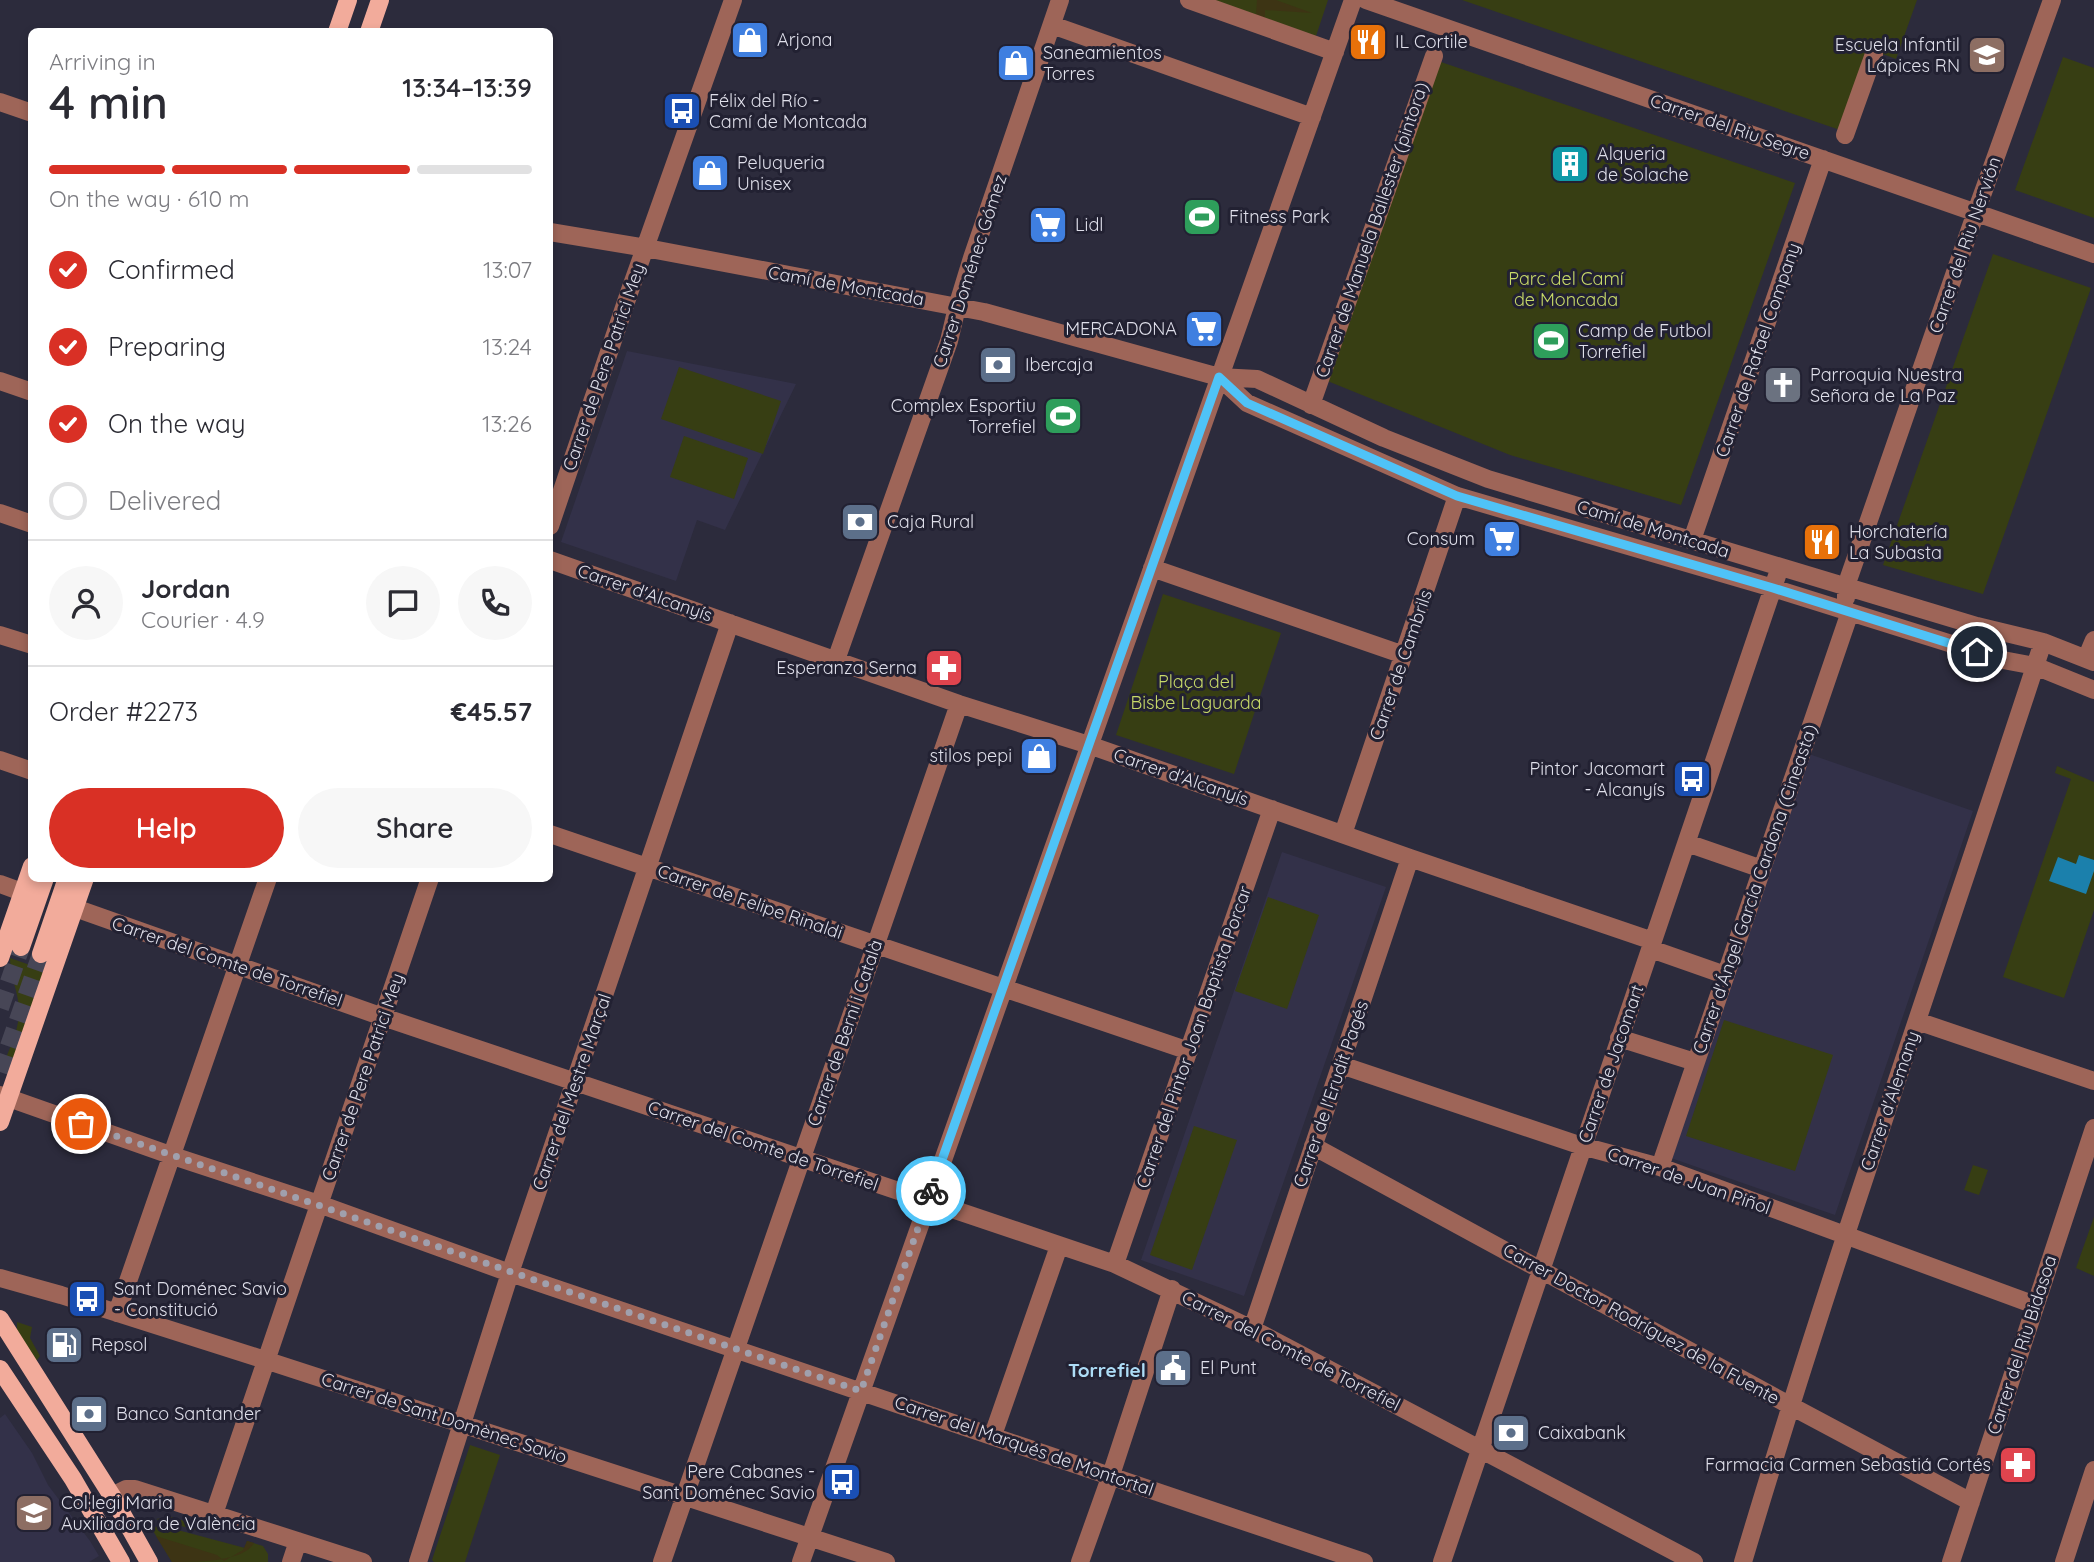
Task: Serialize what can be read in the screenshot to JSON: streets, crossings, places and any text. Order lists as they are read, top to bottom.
{
  "streets": {
    "street": [
      "Carrer del Riu Segre",
      "Carrer de Manuela Ballester (pintora)",
      "Carrer del Riu Nervión",
      "Carrer Doménec Gómez",
      "Camí de Montcada",
      "Carrer de Rafael Company",
      "Carrer de Pere Patrici Mey",
      "Carrer d'Alcanyís",
      "Carrer de Cambrils",
      "Carrer d'Ángel García Cardona (Cineasta)",
      "Carrer de Felipe Rinaldi",
      "Carrer del Comte de Torrefiel",
      "Carrer de Berni i Català",
      "Carrer del Pintor Joan Baptista Porcar",
      "Carrer de Jacomart",
      "Carrer del Mestre Marçal",
      "Carrer de l'Erudit Pagés",
      "Carrer d'Alemany",
      "Carrer de Juan Piñol",
      "Carrer Doctor Rodríguez de la Fuente",
      "Carrer del Riu Bidasoa",
      "Carrer de Sant Domènec Savio",
      "Carrer del Marqués de Montortal"
    ]
  },
  "crossings": [
    ["Carrer del Riu Segre", "Carrer del Riu Nervión"],
    ["Carrer del Riu Segre", "Carrer de Rafael Company"],
    ["Carrer de Manuela Ballester (pintora)", "Camí de Montcada"],
    ["Carrer del Riu Nervión", "Camí de Montcada"],
    ["Carrer del Riu Nervión", "Carrer d'Ángel García Cardona (Cineasta)"],
    ["Carrer Doménec Gómez", "Camí de Montcada"],
    ["Carrer Doménec Gómez", "Carrer d'Alcanyís"],
    ["Camí de Montcada", "Carrer de Rafael Company"],
    ["Camí de Montcada", "Carrer de Pere Patrici Mey"],
    ["Camí de Montcada", "Carrer de Cambrils"],
    ["Camí de Montcada", "Carrer d'Ángel García Cardona (Cineasta)"],
    ["Camí de Montcada", "Carrer de Jacomart"],
    ["Camí de Montcada", "Carrer d'Alemany"],
    ["Carrer de Pere Patrici Mey", "Carrer del Comte de Torrefiel"],
    ["Carrer de Pere Patrici Mey", "Carrer de Sant Domènec Savio"],
    ["Carrer de Pere Patrici Mey", "Carrer del Marqués de Montortal"],
    ["Carrer d'Alcanyís", "Carrer de Cambrils"],
    ["Carrer d'Alcanyís", "Carrer d'Ángel García Cardona (Cineasta)"],
    ["Carrer d'Alcanyís", "Carrer de Berni i Català"],
    ["Carrer d'Alcanyís", "Carrer del Pintor Joan Baptista Porcar"],
    ["Carrer d'Alcanyís", "Carrer de Jacomart"],
    ["Carrer d'Alcanyís", "Carrer del Mestre Marçal"],
    ["Carrer d'Alcanyís", "Carrer de l'Erudit Pagés"],
    ["Carrer d'Ángel García Cardona (Cineasta)", "Carrer de Juan Piñol"],
    ["Carrer de Felipe Rinaldi", "Carrer de Berni i Català"],
    ["Carrer de Felipe Rinaldi", "Carrer del Pintor Joan Baptista Porcar"],
    ["Carrer de Felipe Rinaldi", "Carrer del Mestre Marçal"],
    ["Carrer del Comte de Torrefiel", "Carrer de Berni i Català"],
    ["Carrer del Comte de Torrefiel", "Carrer del Pintor Joan Baptista Porcar"],
    ["Carrer del Comte de Torrefiel", "Carrer de Jacomart"],
    ["Carrer del Comte de Torrefiel", "Carrer del Mestre Marçal"],
    ["Carrer del Comte de Torrefiel", "Carrer de l'Erudit Pagés"],
    ["Carrer de Berni i Català", "Carrer de Sant Domènec Savio"],
    ["Carrer de Berni i Català", "Carrer del Marqués de Montortal"],
    ["Carrer de Jacomart", "Carrer de Juan Piñol"],
    ["Carrer de Jacomart", "Carrer Doctor Rodríguez de la Fuente"],
    ["Carrer del Mestre Marçal", "Carrer de Sant Domènec Savio"],
    ["Carrer del Mestre Marçal", "Carrer del Marqués de Montortal"],
    ["Carrer de l'Erudit Pagés", "Carrer de Juan Piñol"],
    ["Carrer de l'Erudit Pagés", "Carrer Doctor Rodríguez de la Fuente"],
    ["Carrer d'Alemany", "Carrer de Juan Piñol"],
    ["Carrer d'Alemany", "Carrer Doctor Rodríguez de la Fuente"],
    ["Carrer de Juan Piñol", "Carrer del Riu Bidasoa"],
    ["Carrer Doctor Rodríguez de la Fuente", "Carrer del Riu Bidasoa"]
  ],
  "districts": ["Torrefiel"],
  "parks": ["Parc del Camí de Moncada", "Plaça del Bisbe Laguarda"],
  "places": {
    "shop": [
      "Arjona",
      "Saneamientos Torres",
      "Peluqueria Unisex",
      "stilos pepi"
    ],
    "restaurant": ["IL Cortile", "Horchatería La Subasta"],
    "school or university": ["Escuela Infantil Lápices RN", "Col·legi Maria Auxiliadora de València"],
    "bus stop": [
      "Félix del Río - Camí de Montcada",
      "Pintor Jacomart - Alcanyís",
      "Sant Doménec Savio - Constitució",
      "Pere Cabanes - Sant Doménec Savio"
    ],
    "building": ["Alqueria de Solache"],
    "sports": ["Fitness Park", "Camp de Futbol Torrefiel", "Complex Esportiu Torrefiel"],
    "supermarket": ["Lidl", "MERCADONA", "Consum"],
    "bank": [
      "Ibercaja",
      "Caja Rural",
      "Banco Santander",
      "Caixabank"
    ],
    "church": ["Parroquia Nuestra Señora de La Paz"],
    "pharmacy": ["Esperanza Serna", "Farmacia Carmen Sebastiá Cortés"],
    "fuel station": ["Repsol"],
    "public building": ["El Punt"]
  },
  "page": {
    "heading": ["4 min", "Arriving in", "13:34–13:39"],
    "panel": [
      "Jordan",
      "Courier · 4.9",
      "Order #2273",
      "€45.57"
    ],
    "bar": "On the way · 610 m",
    "list": [
      ["Confirmed", "13:07"],
      ["Preparing", "13:24"],
      ["On the way", "13:26"],
      "Delivered"
    ],
    "buttons": ["Help", "Share"]
  }
}
